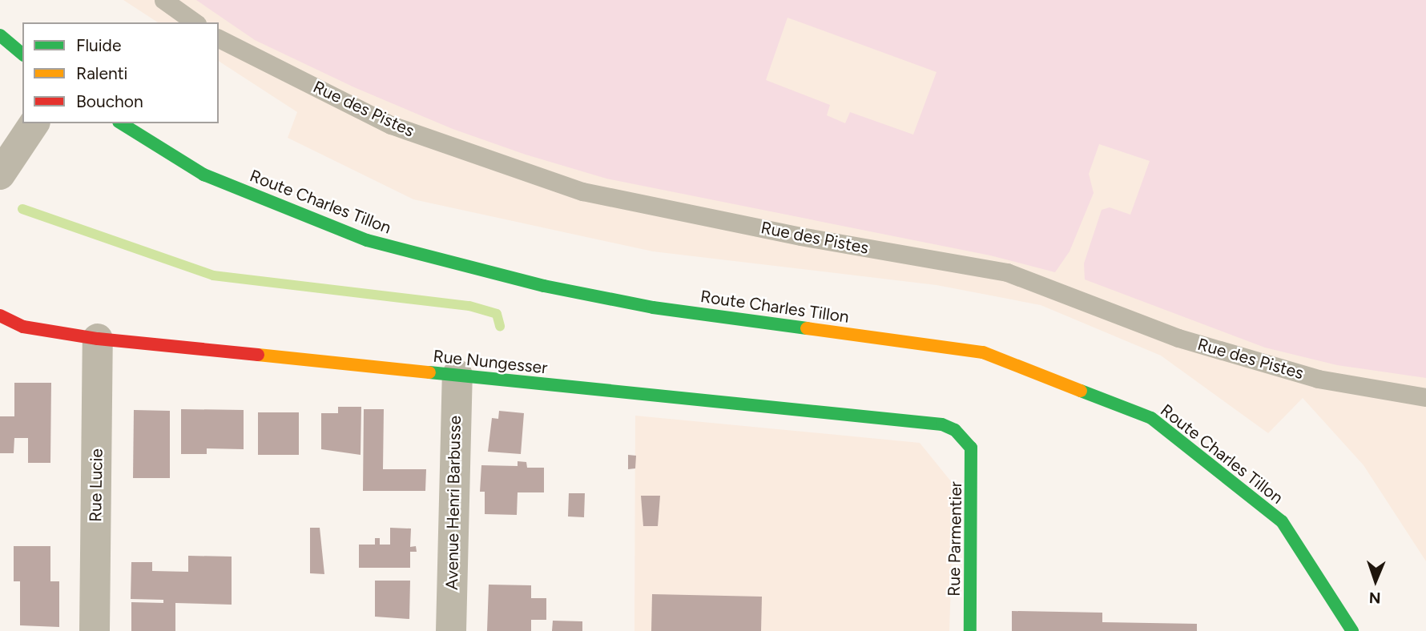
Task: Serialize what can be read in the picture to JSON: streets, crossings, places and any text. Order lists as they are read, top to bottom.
{
  "streets": {
    "main road": ["Route Charles Tillon", "Rue Nungesser", "Rue Parmentier"],
    "street": ["Rue Lucie", "Avenue Henri Barbusse"],
    "lane": ["Rue des Pistes"]
  },
  "crossings": [
    ["Rue Nungesser", "Rue Lucie"],
    ["Rue Nungesser", "Avenue Henri Barbusse"],
    ["Rue Nungesser", "Rue Parmentier"]
  ],
  "legend": ["Fluide", "Ralenti", "Bouchon"],
  "north": "bottom"
}
